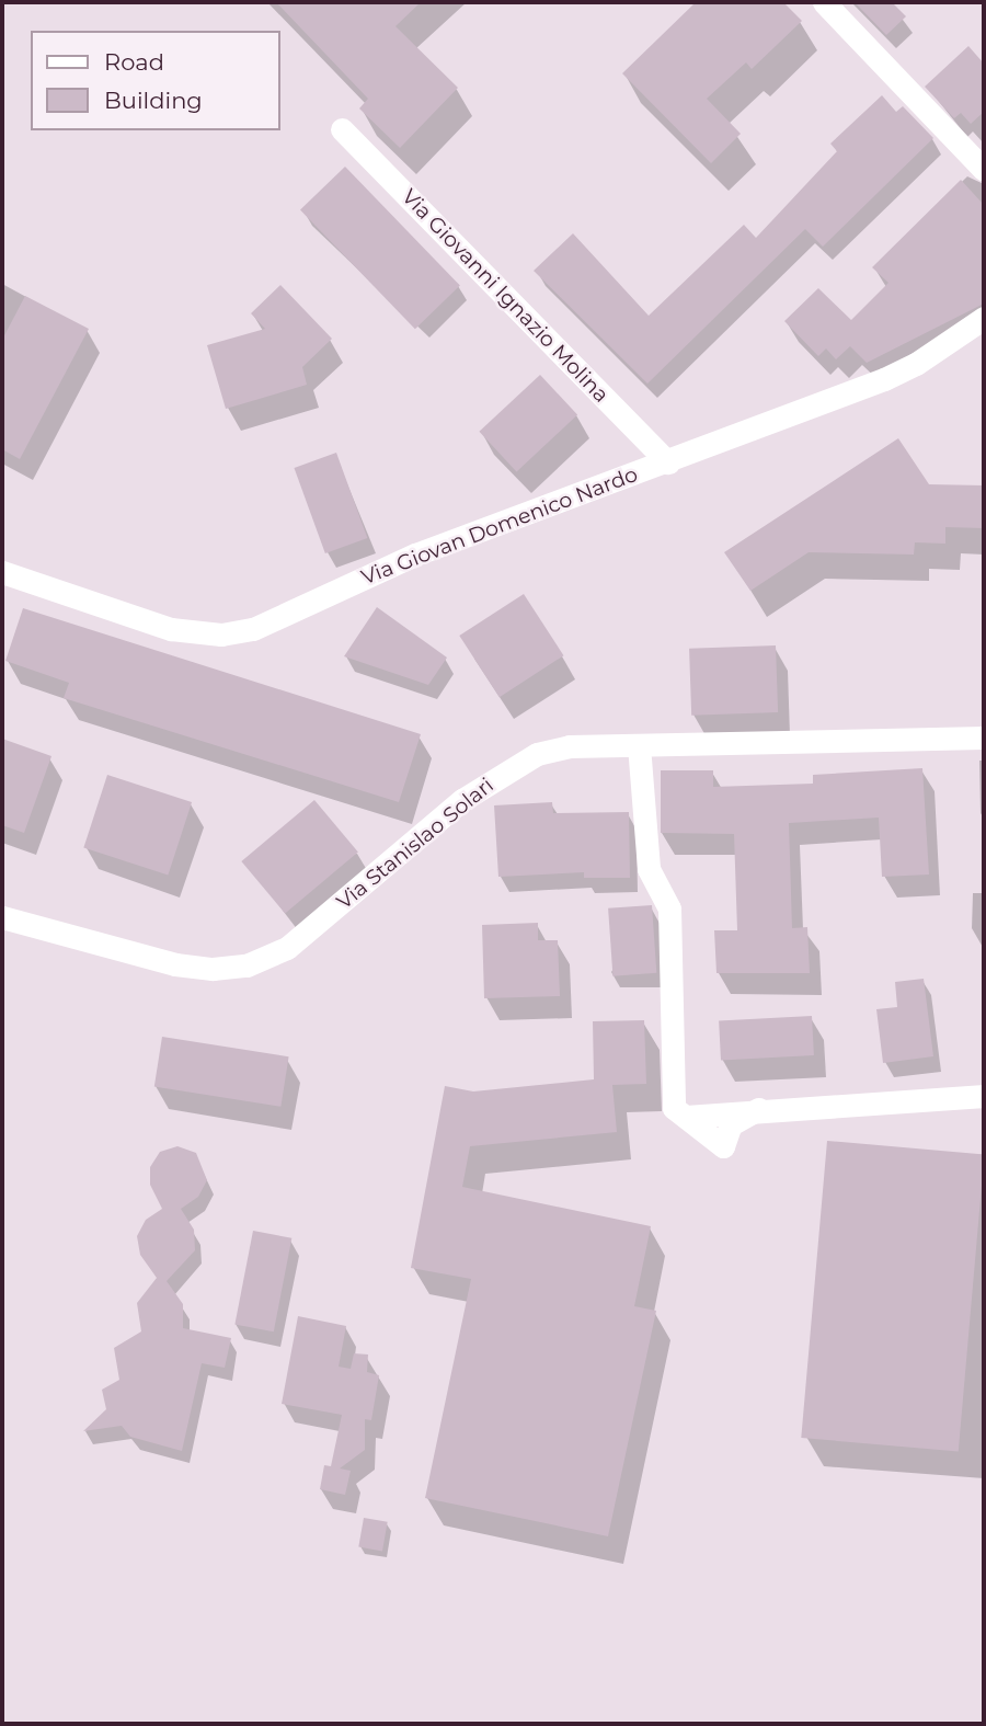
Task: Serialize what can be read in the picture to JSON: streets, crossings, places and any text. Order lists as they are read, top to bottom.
{
  "streets": {
    "street": ["Via Giovanni Ignazio Molina", "Via Giovan Domenico Nardo", "Via Stanislao Solari"]
  },
  "crossings": [
    ["Via Giovanni Ignazio Molina", "Via Giovan Domenico Nardo"]
  ],
  "legend": ["Road", "Building"]
}
